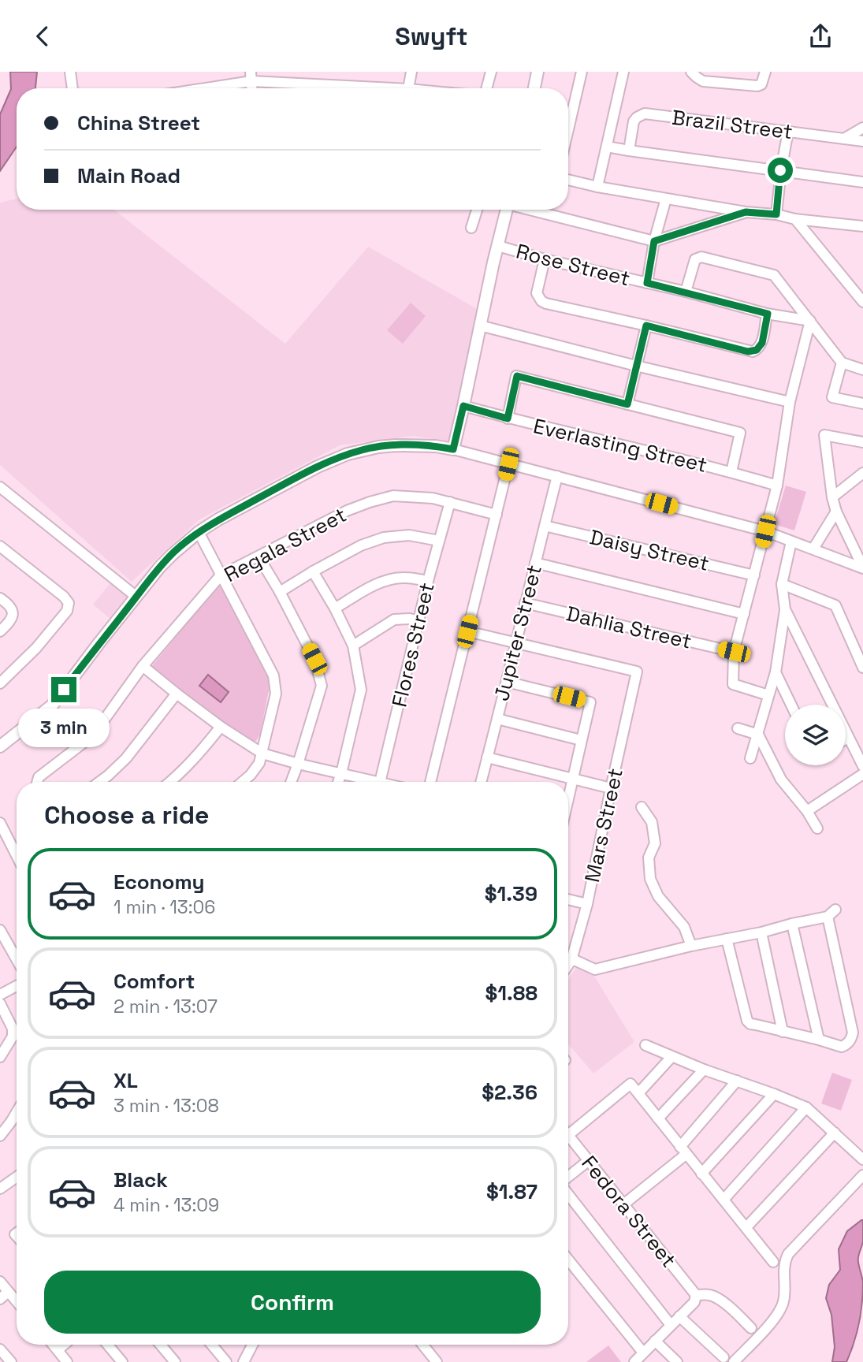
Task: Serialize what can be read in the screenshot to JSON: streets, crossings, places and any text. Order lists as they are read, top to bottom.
{
  "streets": {
    "street": [
      "Brazil Street",
      "Rose Street",
      "Everlasting Street",
      "Regala Street",
      "Daisy Street",
      "Dahlia Street",
      "Jupiter Street",
      "Flores Street",
      "Mars Street",
      "Fedora Street"
    ]
  },
  "crossings": [
    ["Regala Street", "Flores Street"],
    ["Daisy Street", "Jupiter Street"],
    ["Dahlia Street", "Jupiter Street"],
    ["Jupiter Street", "Mars Street"]
  ],
  "page": {
    "header": "Swyft",
    "banner": ["China Street", "Main Road"],
    "bubble": "3 min",
    "heading": "Choose a ride",
    "list": [
      {
        "name": "Economy",
        "note": "1 min · 13:06",
        "value": "$1.39"
      },
      {
        "name": "Comfort",
        "note": "2 min · 13:07",
        "value": "$1.88"
      },
      {
        "name": "XL",
        "note": "3 min · 13:08",
        "value": "$2.36"
      },
      {
        "name": "Black",
        "note": "4 min · 13:09",
        "value": "$1.87"
      }
    ],
    "buttons": "Confirm"
  }
}
